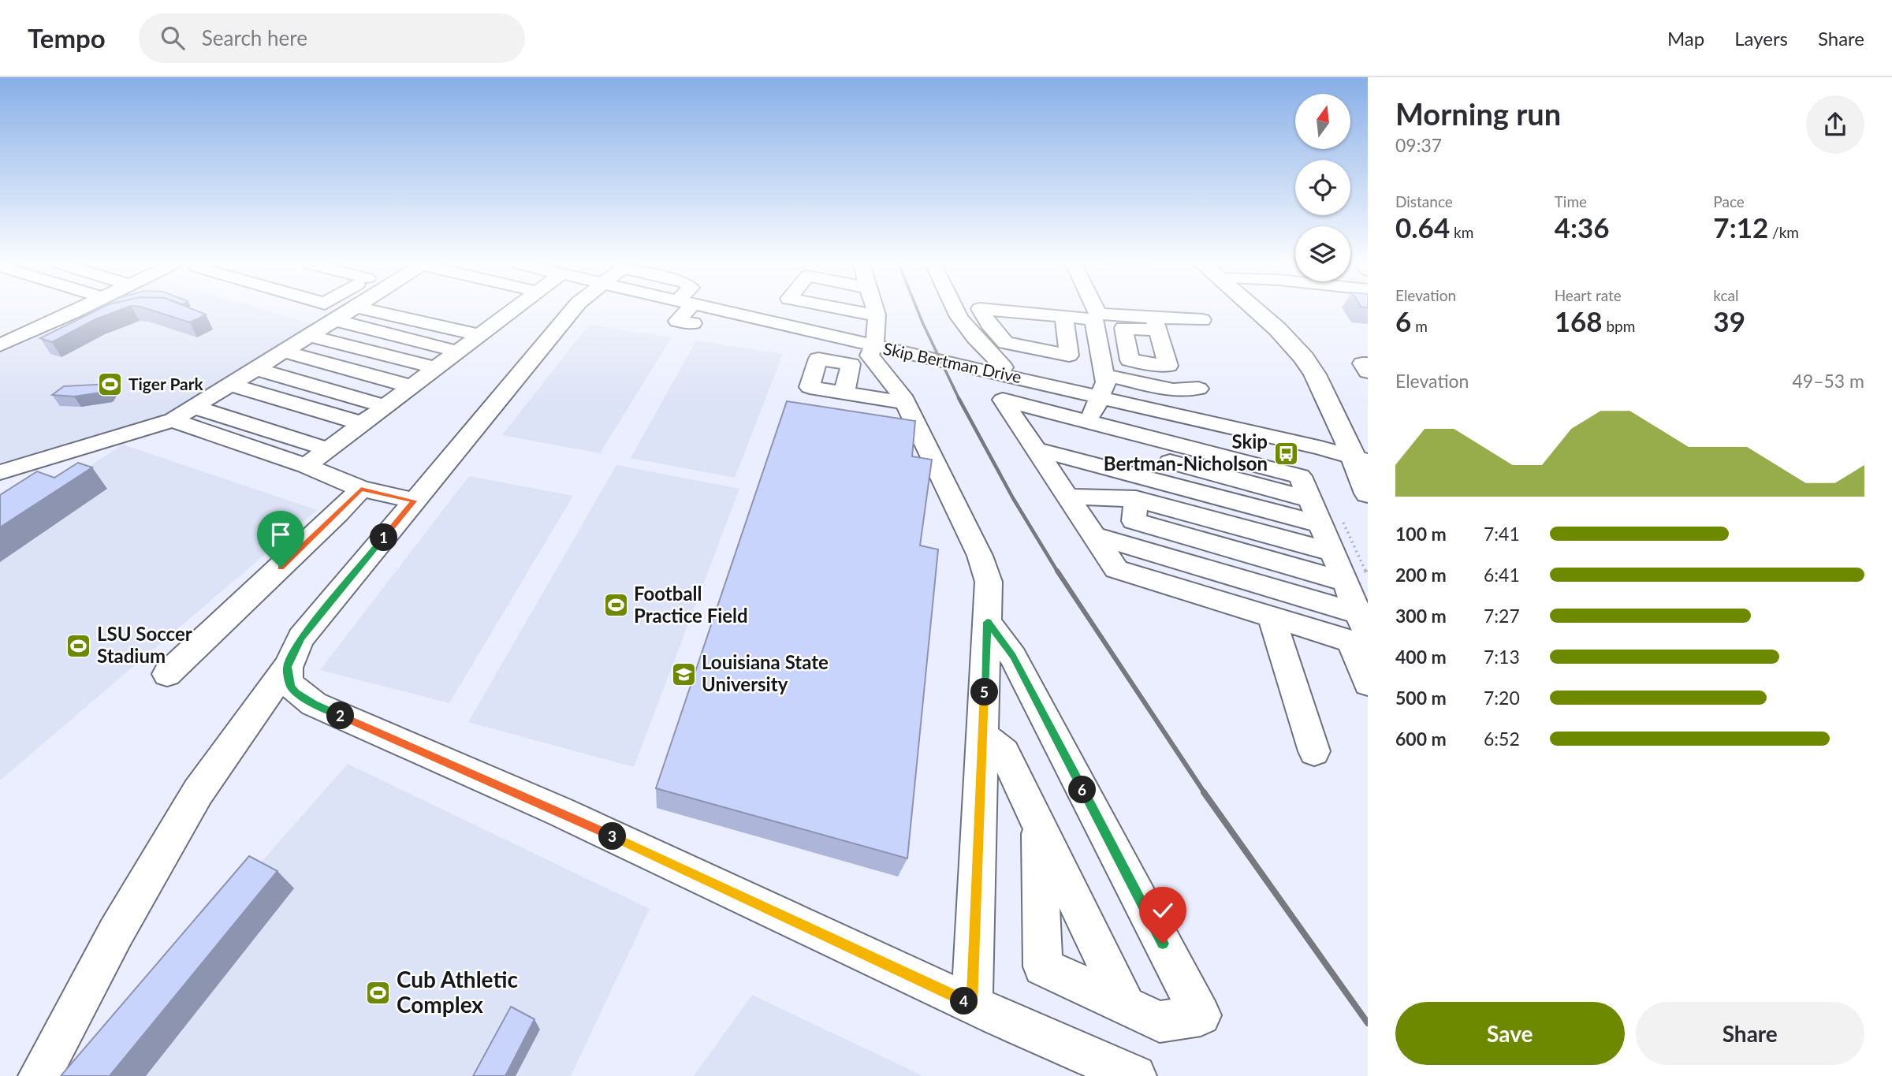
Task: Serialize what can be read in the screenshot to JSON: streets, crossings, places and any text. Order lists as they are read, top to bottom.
{
  "streets": {
    "street": ["Skip Bertman Drive"]
  },
  "places": {
    "sports": [
      "Tiger Park",
      "Football Practice Field",
      "LSU Soccer Stadium",
      "Cub Athletic Complex"
    ],
    "bus stop": ["Skip Bertman-Nicholson"],
    "school or university": ["Louisiana State University"]
  },
  "north": "top",
  "page": {
    "header": "Tempo",
    "search": "Search here",
    "nav": ["Map", "Layers", "Share"],
    "heading": ["Morning run", "09:37"],
    "stats": [
      ["Distance", "0.64 km"],
      ["Time", "4:36"],
      ["Pace", "7:12 /km"],
      ["Elevation", "6 m"],
      ["Heart rate", "168 bpm"],
      ["kcal", "39"]
    ],
    "chart": ["Elevation", "49–53 m"],
    "list": [
      {
        "name": "100 m",
        "note": "7:41"
      },
      {
        "name": "200 m",
        "note": "6:41"
      },
      {
        "name": "300 m",
        "note": "7:27"
      },
      {
        "name": "400 m",
        "note": "7:13"
      },
      {
        "name": "500 m",
        "note": "7:20"
      },
      {
        "name": "600 m",
        "note": "6:52"
      }
    ],
    "pins": [
      "1",
      "5",
      "2",
      "6",
      "3",
      "4"
    ],
    "buttons": ["Save", "Share"]
  }
}
